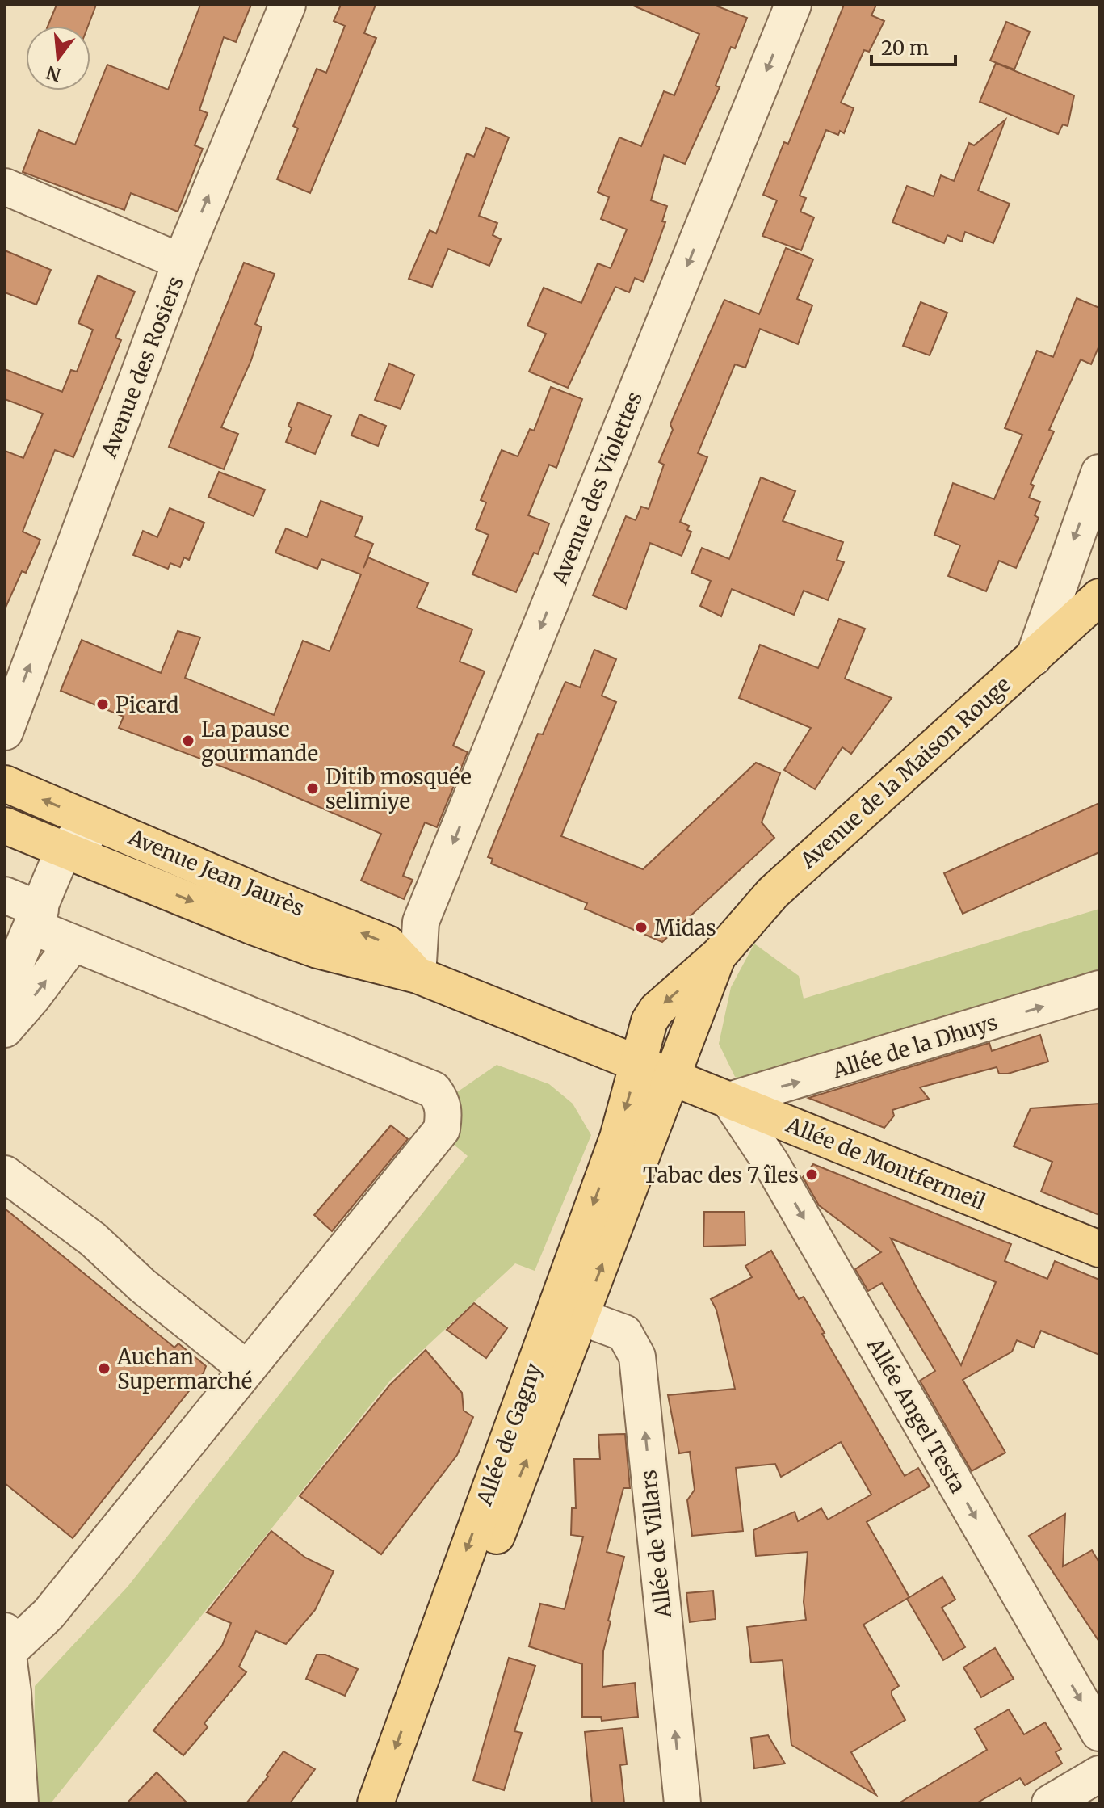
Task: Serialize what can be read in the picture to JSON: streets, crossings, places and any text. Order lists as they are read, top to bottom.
{
  "streets": {
    "main road": [
      "Avenue de la Maison Rouge",
      "Avenue Jean Jaurès",
      "Allée de Montfermeil",
      "Allée de Gagny"
    ],
    "street": [
      "Avenue des Rosiers",
      "Avenue des Violettes",
      "Allée de la Dhuys",
      "Allée Angel Testa",
      "Allée de Villars"
    ]
  },
  "crossings": [
    ["Avenue des Violettes", "Avenue Jean Jaurès"],
    ["Avenue de la Maison Rouge", "Avenue Jean Jaurès"],
    ["Avenue de la Maison Rouge", "Allée de Montfermeil"],
    ["Avenue de la Maison Rouge", "Allée de Gagny"],
    ["Avenue Jean Jaurès", "Allée de Montfermeil"],
    ["Avenue Jean Jaurès", "Allée de Gagny"],
    ["Allée de la Dhuys", "Allée de Montfermeil"],
    ["Allée de la Dhuys", "Allée Angel Testa"],
    ["Allée de Montfermeil", "Allée Angel Testa"],
    ["Allée de Montfermeil", "Allée de Gagny"],
    ["Allée de Gagny", "Allée de Villars"]
  ],
  "one_way": [
    "Avenue des Rosiers",
    "Avenue des Violettes",
    "Allée de la Dhuys",
    "Allée Angel Testa",
    "Allée de Villars"
  ],
  "places": [
    "Picard",
    "La pause gourmande",
    "Ditib mosquée selimiye",
    "Midas",
    "Tabac des 7 îles",
    "Auchan Supermarché"
  ],
  "scale_bar": "20 m",
  "north": "bottom"
}
